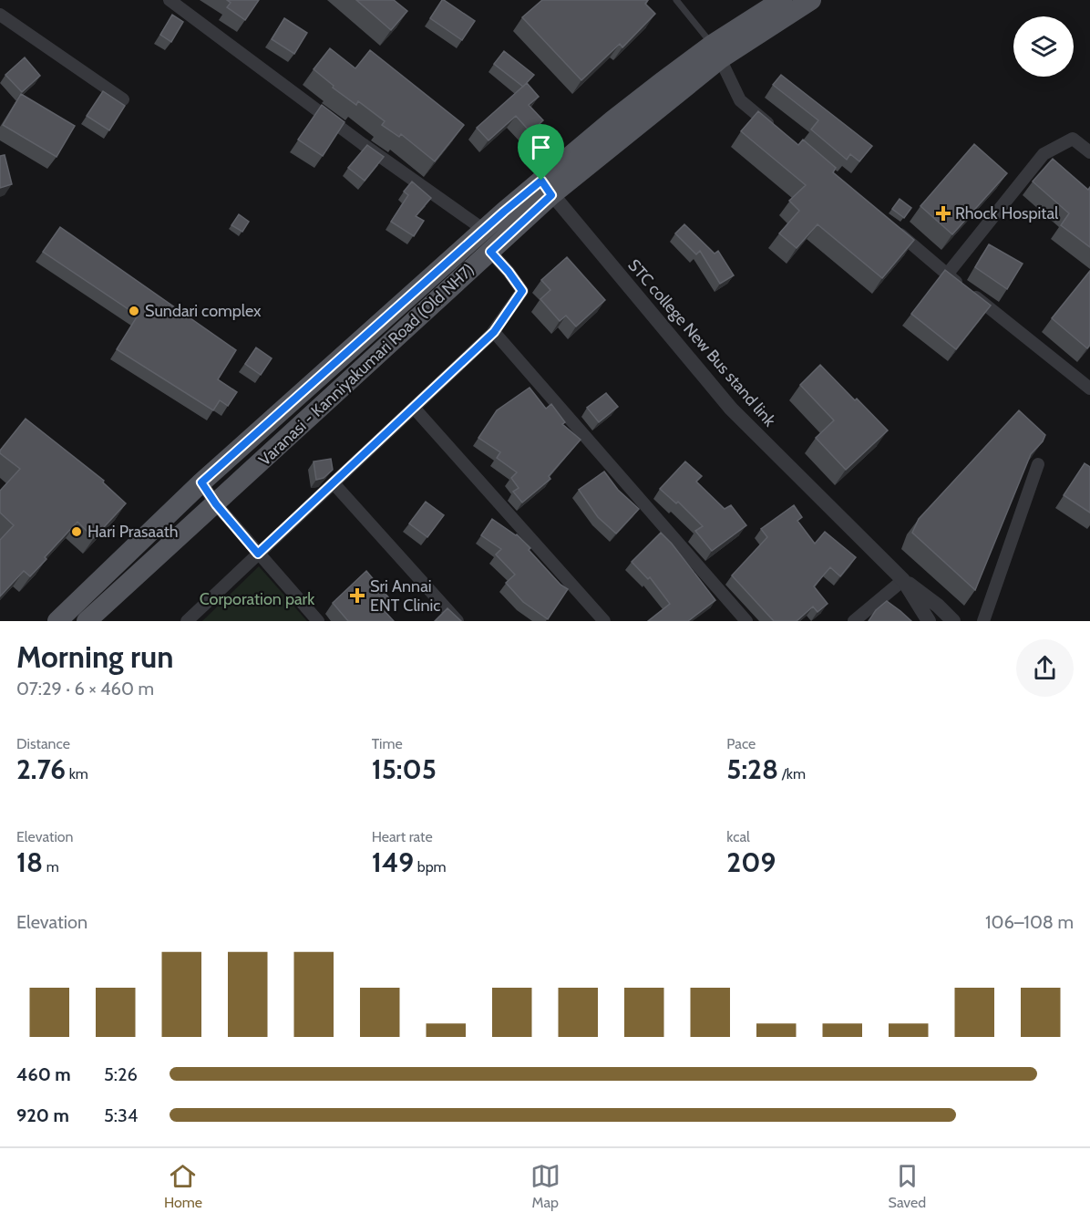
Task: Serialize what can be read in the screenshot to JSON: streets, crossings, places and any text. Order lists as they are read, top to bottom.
{
  "streets": {
    "main road": ["Varanasi - Kanniyakumari Road (Old NH7)"],
    "street": ["STC college New Bus stand link"]
  },
  "crossings": [
    ["STC college New Bus stand link", "Varanasi - Kanniyakumari Road (Old NH7)"]
  ],
  "parks": ["Corporation park"],
  "places": {
    "health": ["Rhock Hospital", "Sri Annai ENT Clinic"],
    "other": ["Sundari complex", "Hari Prasaath"]
  },
  "page": {
    "heading": ["Morning run", "07:29 · 6 × 460 m"],
    "stats": [
      ["Distance", "2.76 km"],
      ["Time", "15:05"],
      ["Pace", "5:28 /km"],
      ["Elevation", "18 m"],
      ["Heart rate", "149 bpm"],
      ["kcal", "209"]
    ],
    "chart": ["Elevation", "106–108 m"],
    "list": [
      {
        "name": "460 m",
        "note": "5:26"
      },
      {
        "name": "920 m",
        "note": "5:34"
      }
    ],
    "tabs": ["Home", "Map", "Saved"]
  }
}
